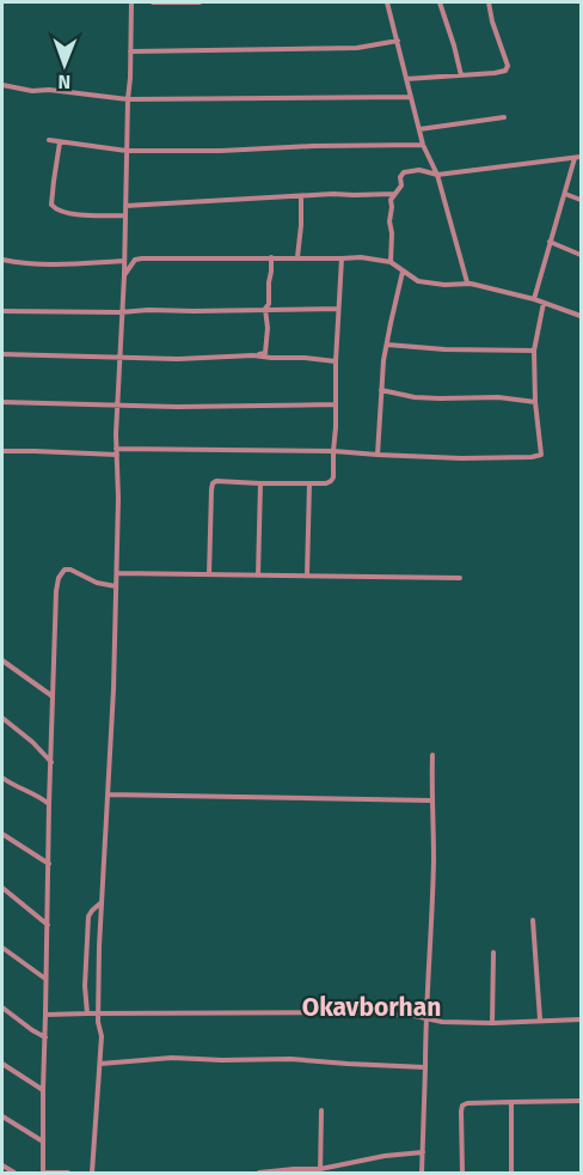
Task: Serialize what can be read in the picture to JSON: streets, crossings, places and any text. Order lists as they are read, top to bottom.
{
  "districts": ["Okavborhan"],
  "north": "bottom"
}
